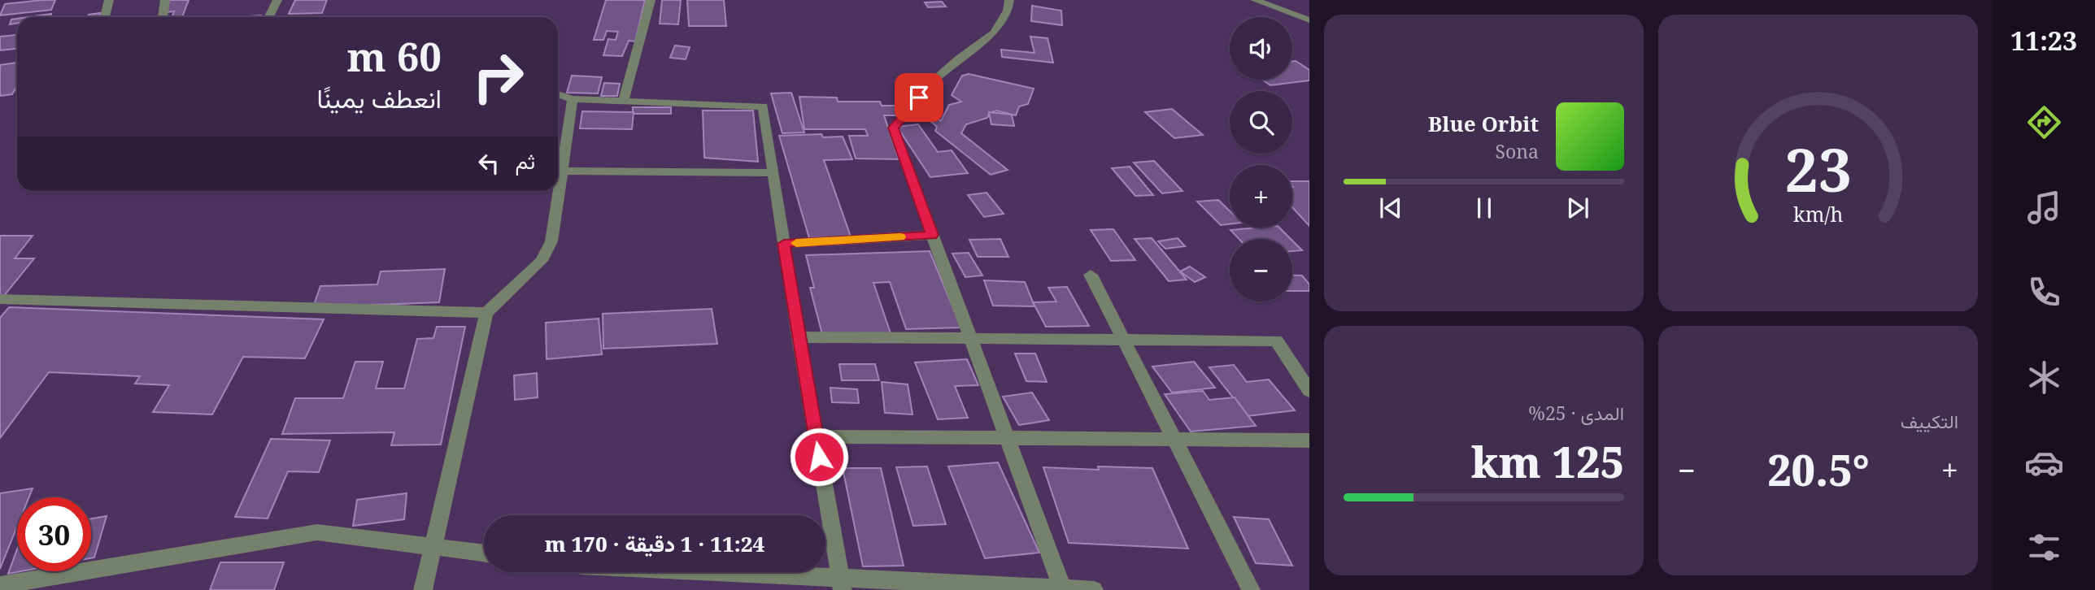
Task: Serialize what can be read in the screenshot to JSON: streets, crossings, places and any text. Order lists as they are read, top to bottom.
{
  "page": {
    "tabs": "11:23",
    "map_buttons": ["+", "−"],
    "turn": ["60 m", "انعطف يمينًا"],
    "song": ["Blue Orbit", "Sona"],
    "then": "ثم",
    "tile": [
      "التكييف",
      ["المدى · 25%", "125 km"]
    ],
    "heat": ["−", "20.5°", "+"],
    "limit": "30",
    "trip": "11:24 · 1 دقيقة · 170 m",
    "gauge": ["23", "km/h"]
  }
}
